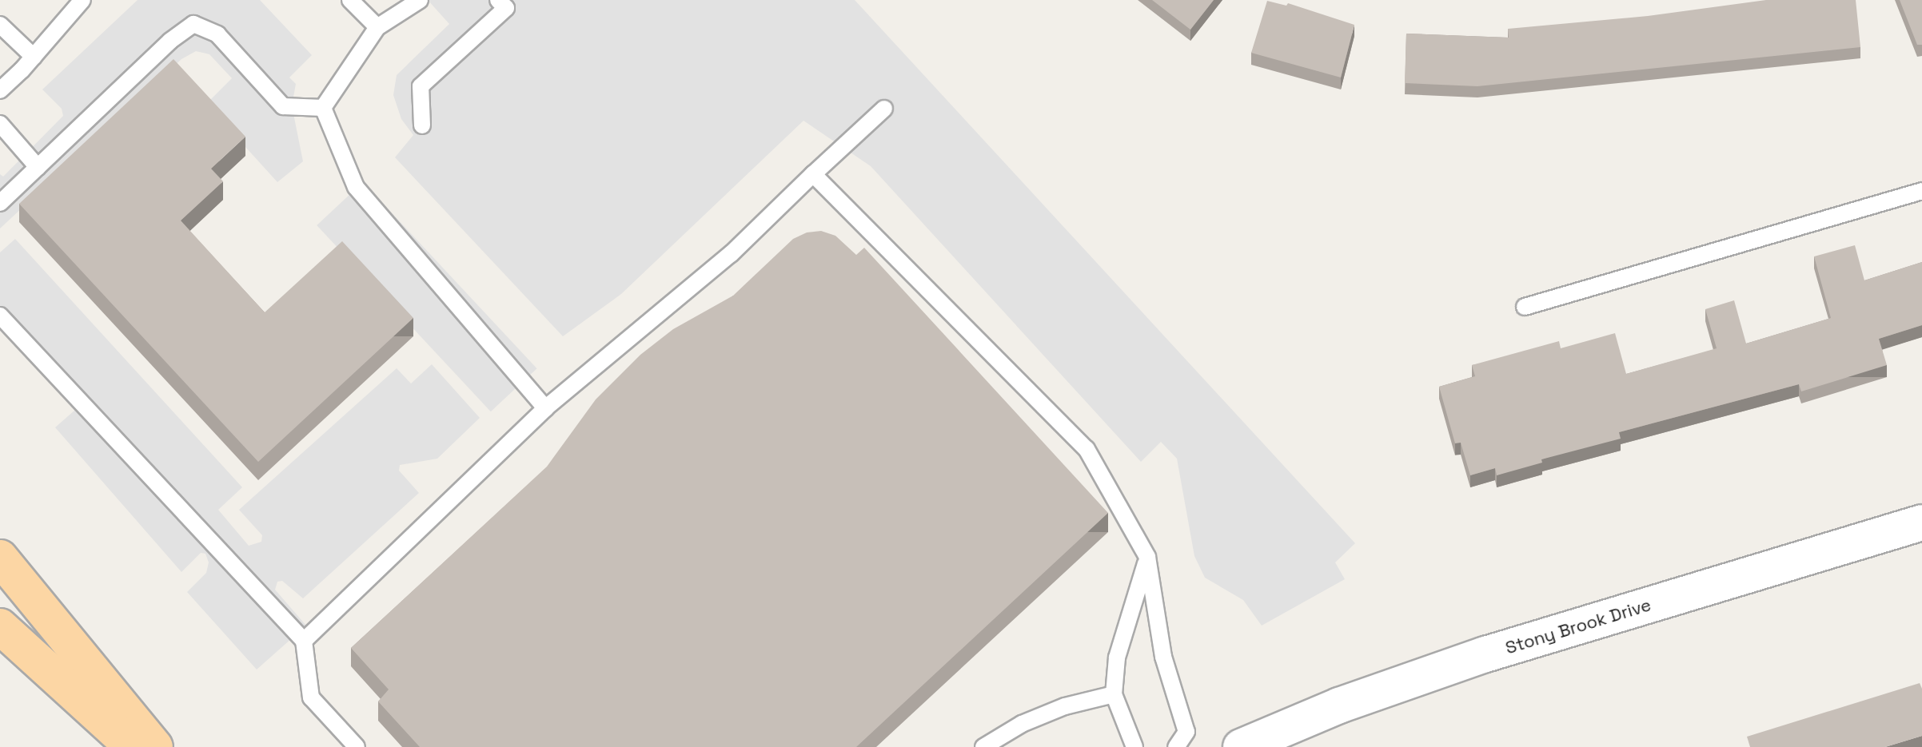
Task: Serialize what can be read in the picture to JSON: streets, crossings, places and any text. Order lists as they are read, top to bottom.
{
  "streets": {
    "street": ["Stony Brook Drive"]
  }
}
